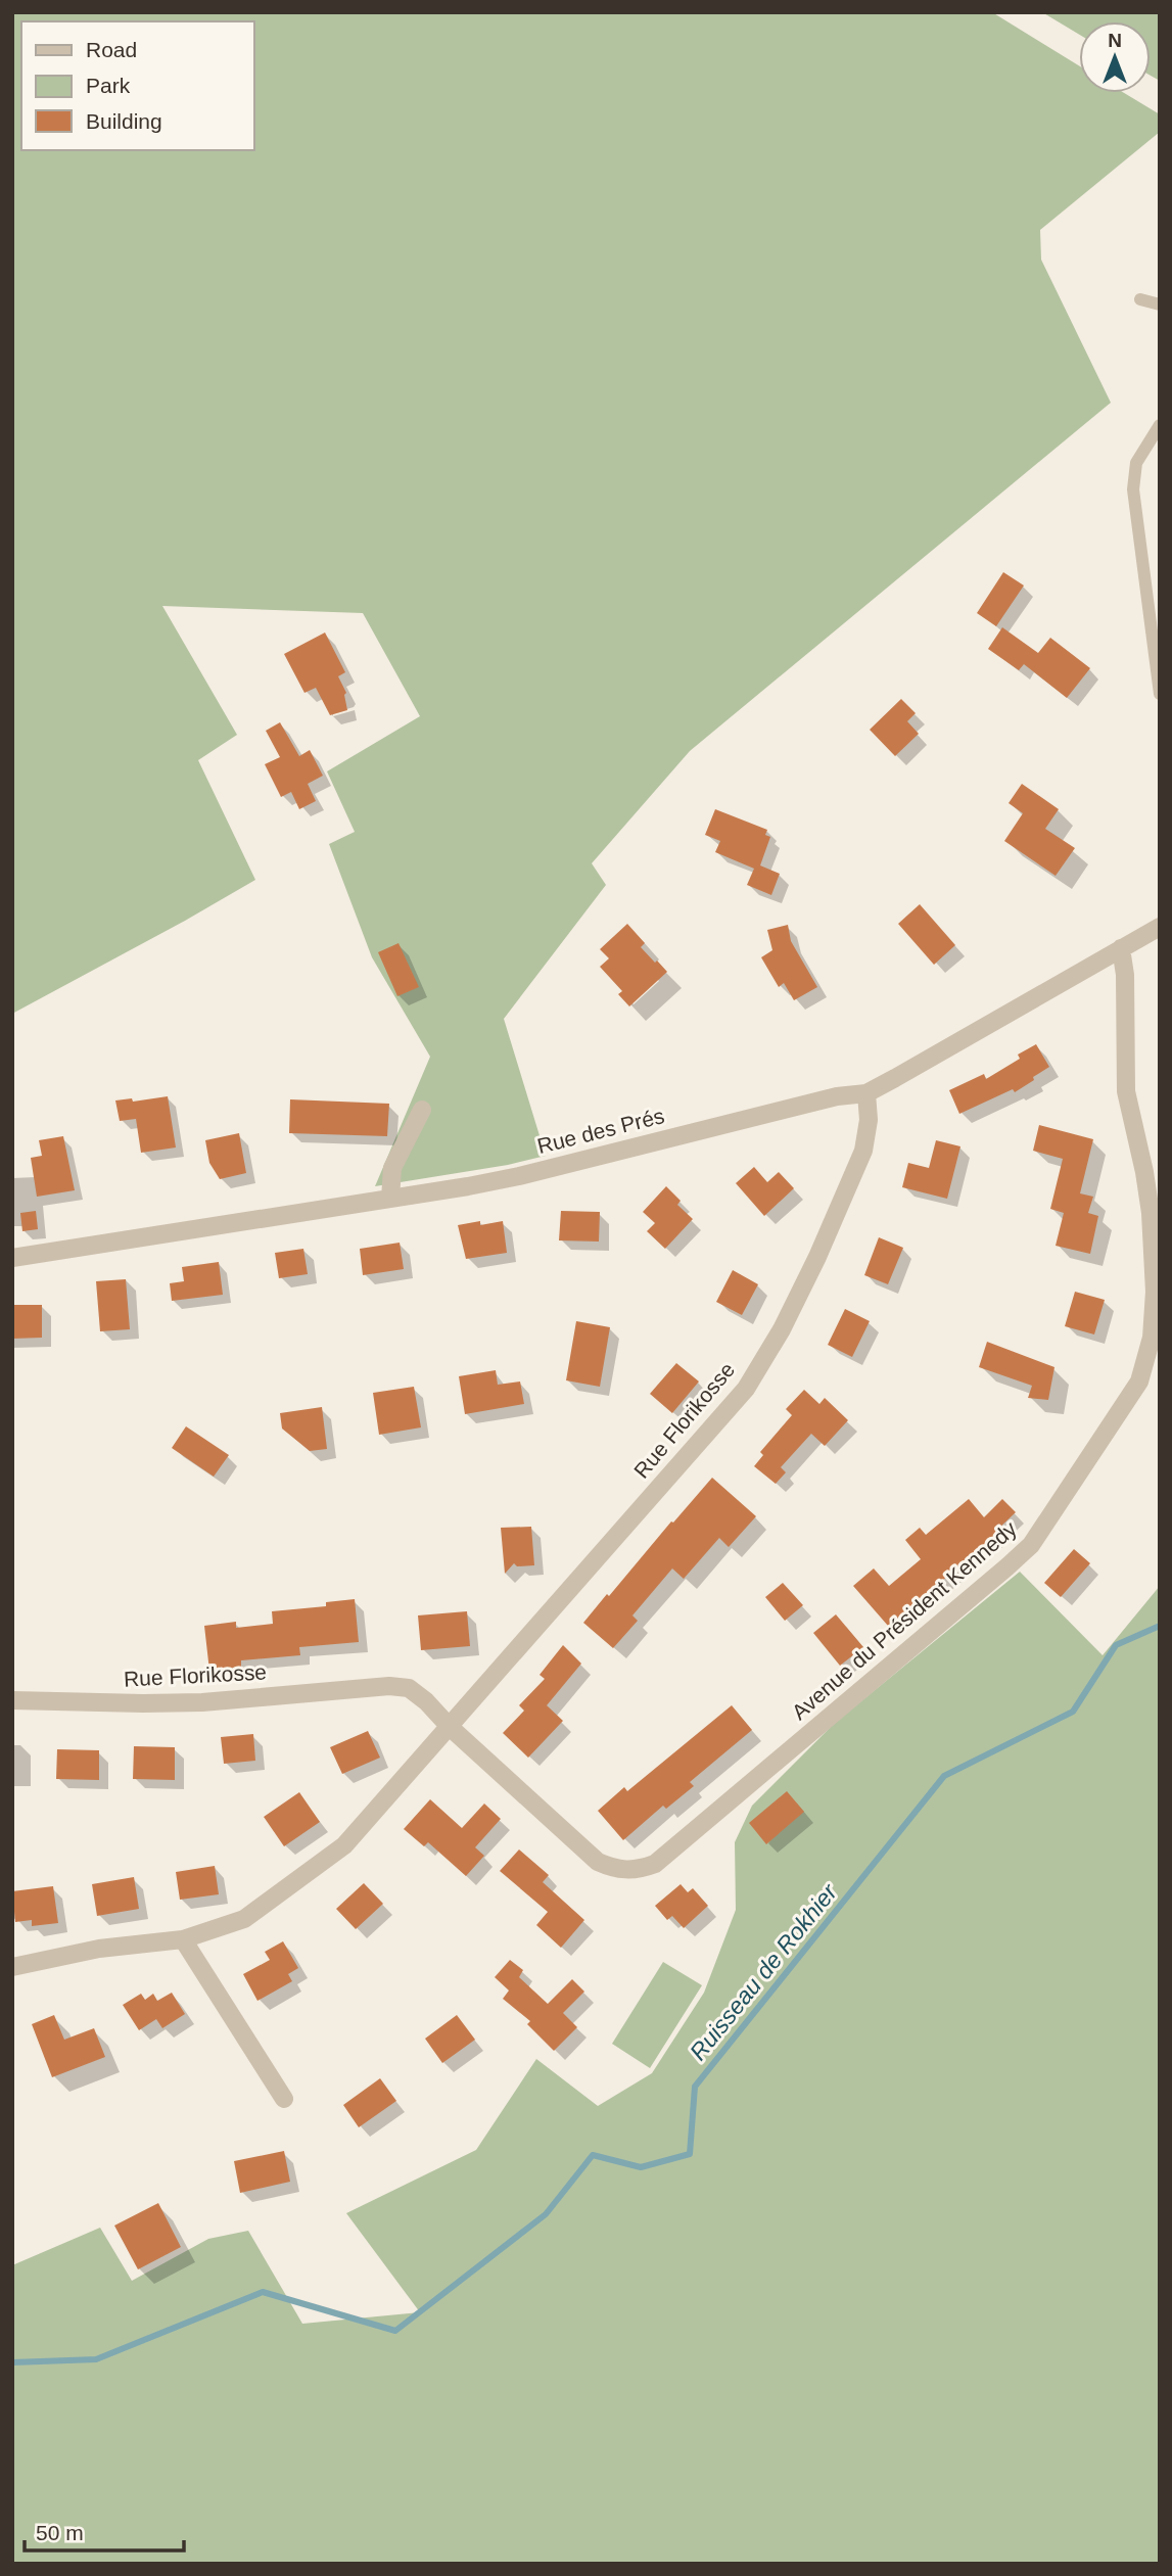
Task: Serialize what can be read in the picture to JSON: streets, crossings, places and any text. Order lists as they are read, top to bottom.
{
  "streets": {
    "street": ["Rue des Prés", "Rue Florikosse", "Avenue du Président Kennedy"]
  },
  "crossings": [
    ["Rue des Prés", "Rue Florikosse"],
    ["Rue des Prés", "Avenue du Président Kennedy"],
    ["Rue Florikosse", "Avenue du Président Kennedy"]
  ],
  "water": ["Ruisseau de Rokhier"],
  "legend": ["Road", "Park", "Building"],
  "scale_bar": "50 m",
  "north": "top"
}
